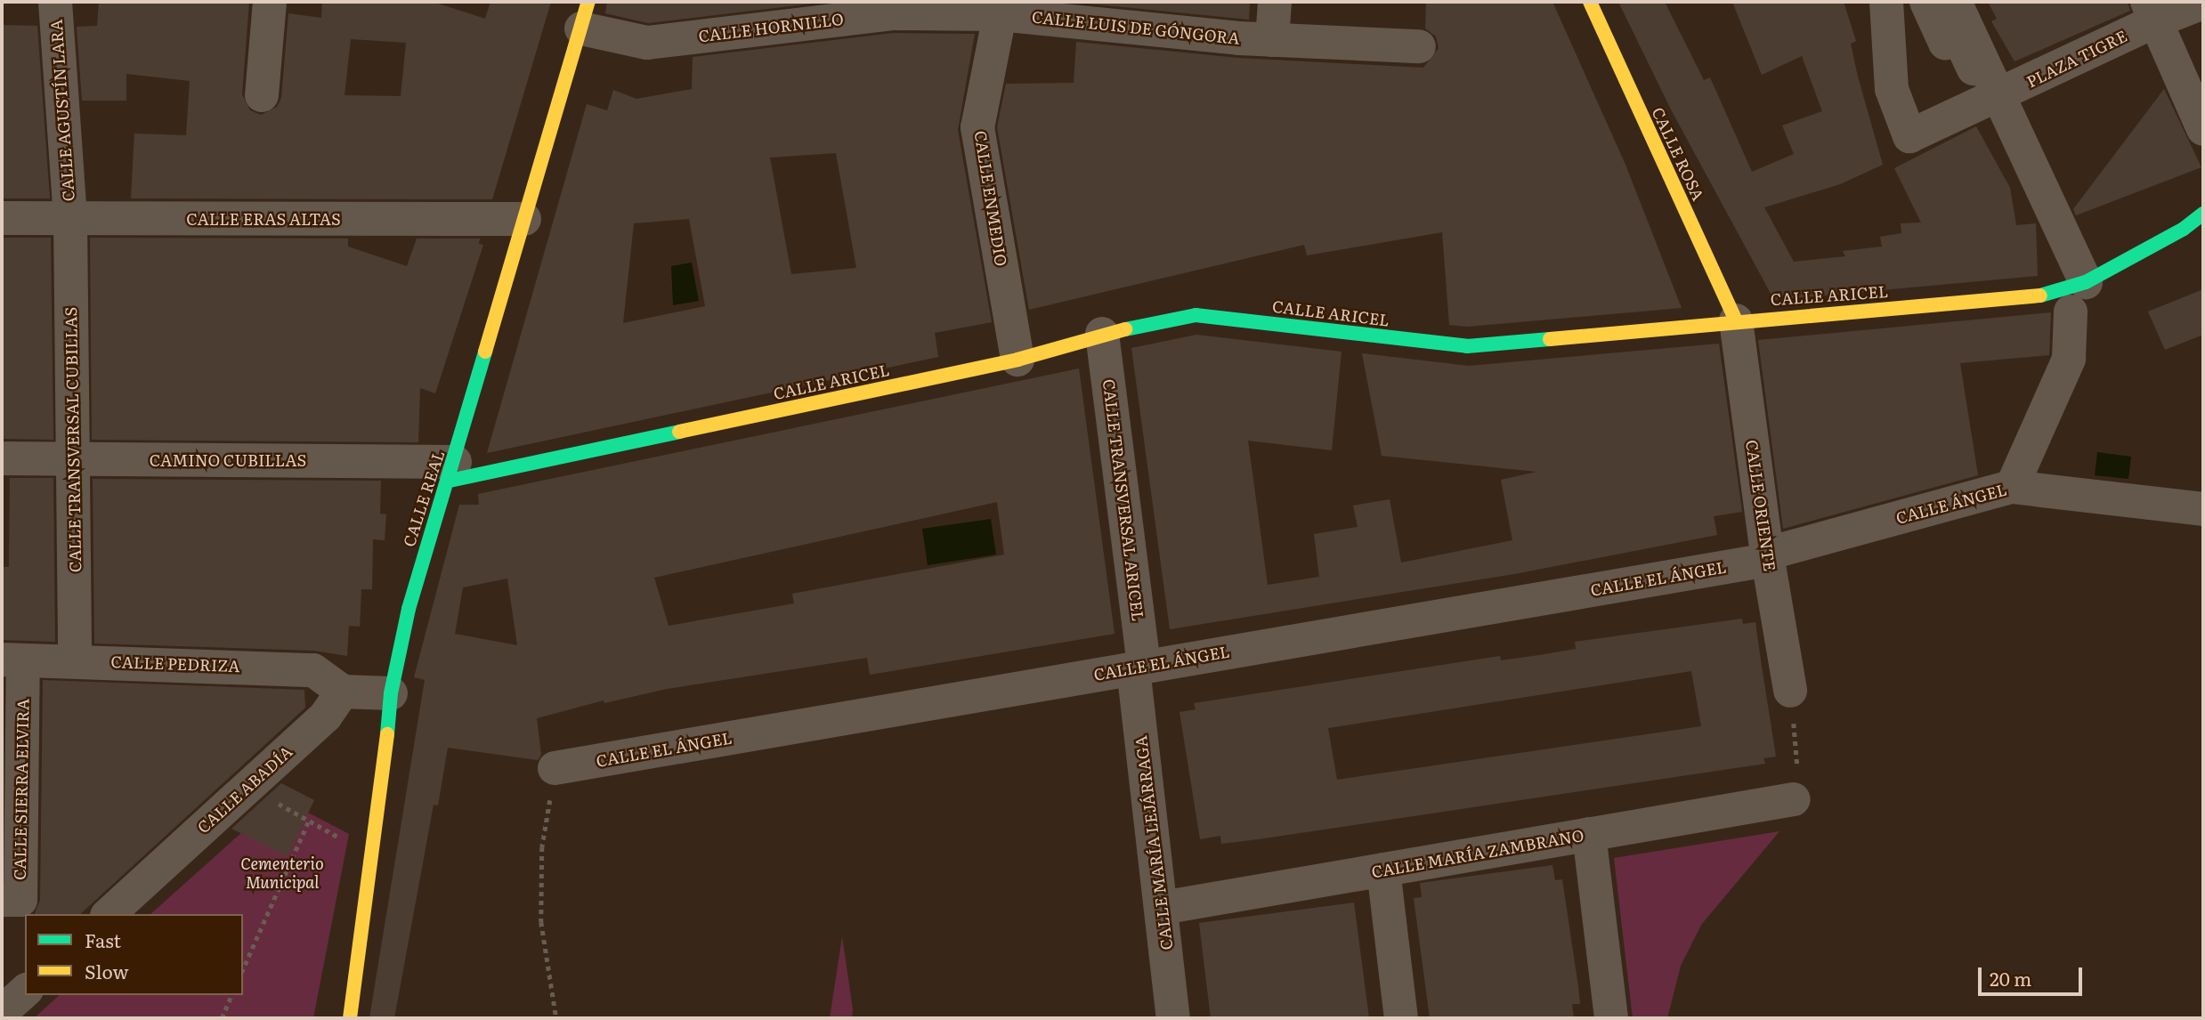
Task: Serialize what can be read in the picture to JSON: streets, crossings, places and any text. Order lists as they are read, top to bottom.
{
  "streets": {
    "street": [
      "CALLE HORNILLO",
      "CALLE LUIS DE GÓNGORA",
      "PLAZA TIGRE",
      "CALLE AGUSTÍN LARA",
      "CALLE ROSA",
      "CALLE ENMEDIO",
      "CALLE ERAS ALTAS",
      "CALLE ARICEL",
      "CALLE TRANSVERSAL CUBILLAS",
      "CAMINO CUBILLAS",
      "CALLE REAL",
      "CALLE TRANSVERSAL ARICEL",
      "CALLE ÁNGEL",
      "CALLE ORIENTE",
      "CALLE EL ÁNGEL",
      "CALLE PEDRIZA",
      "CALLE SIERRA ELVIRA",
      "CALLE ABADÍA",
      "CALLE MARÍA LEJÁRRAGA",
      "CALLE MARÍA ZAMBRANO"
    ]
  },
  "crossings": [
    ["CALLE HORNILLO", "CALLE LUIS DE GÓNGORA"],
    ["CALLE HORNILLO", "CALLE ENMEDIO"],
    ["CALLE HORNILLO", "CALLE REAL"],
    ["CALLE LUIS DE GÓNGORA", "CALLE ENMEDIO"],
    ["CALLE AGUSTÍN LARA", "CALLE ERAS ALTAS"],
    ["CALLE AGUSTÍN LARA", "CALLE TRANSVERSAL CUBILLAS"],
    ["CALLE ROSA", "CALLE ARICEL"],
    ["CALLE ROSA", "CALLE ORIENTE"],
    ["CALLE ENMEDIO", "CALLE ARICEL"],
    ["CALLE ERAS ALTAS", "CALLE TRANSVERSAL CUBILLAS"],
    ["CALLE ERAS ALTAS", "CALLE REAL"],
    ["CALLE ARICEL", "CAMINO CUBILLAS"],
    ["CALLE ARICEL", "CALLE REAL"],
    ["CALLE ARICEL", "CALLE TRANSVERSAL ARICEL"],
    ["CALLE ARICEL", "CALLE ORIENTE"],
    ["CALLE TRANSVERSAL CUBILLAS", "CAMINO CUBILLAS"],
    ["CALLE TRANSVERSAL CUBILLAS", "CALLE PEDRIZA"],
    ["CAMINO CUBILLAS", "CALLE REAL"],
    ["CALLE TRANSVERSAL ARICEL", "CALLE EL ÁNGEL"],
    ["CALLE TRANSVERSAL ARICEL", "CALLE MARÍA LEJÁRRAGA"],
    ["CALLE ÁNGEL", "CALLE ORIENTE"],
    ["CALLE ÁNGEL", "CALLE EL ÁNGEL"],
    ["CALLE ORIENTE", "CALLE EL ÁNGEL"],
    ["CALLE EL ÁNGEL", "CALLE MARÍA LEJÁRRAGA"],
    ["CALLE PEDRIZA", "CALLE SIERRA ELVIRA"],
    ["CALLE PEDRIZA", "CALLE ABADÍA"],
    ["CALLE MARÍA LEJÁRRAGA", "CALLE MARÍA ZAMBRANO"]
  ],
  "parks": ["Cementerio Municipal"],
  "legend": ["Fast", "Slow"],
  "scale_bar": "20 m"
}
